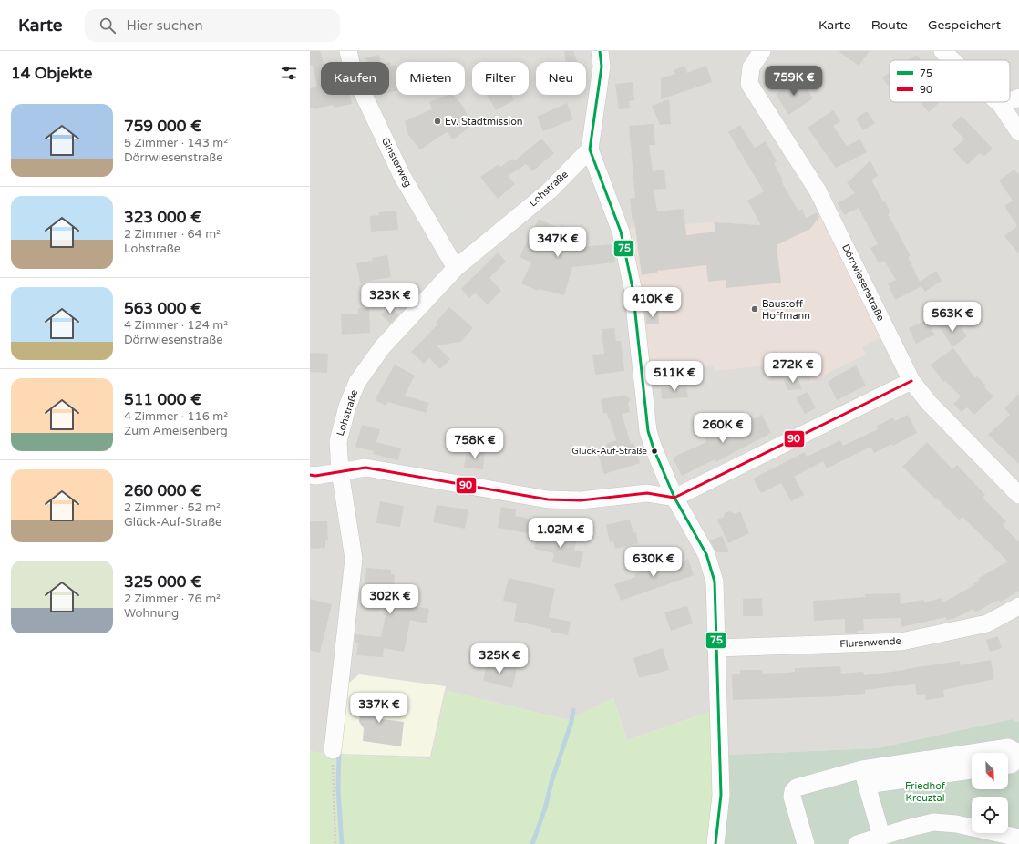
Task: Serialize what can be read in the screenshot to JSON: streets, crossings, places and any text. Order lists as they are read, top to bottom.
{
  "streets": {
    "street": [
      "Ginsterweg",
      "Lohstraße",
      "Dörrwiesenstraße",
      "Flurenwende"
    ]
  },
  "crossings": [
    ["Ginsterweg", "Lohstraße"]
  ],
  "parks": ["Friedhof Kreuztal"],
  "places": ["Ev. Stadtmission", "Baustoff Hoffmann", "Glück-Auf-Straße"],
  "lines": ["transit line 75", "transit line 90"],
  "legend": ["75", "90"],
  "north": "bottom right",
  "page": {
    "header": "Karte",
    "search": "Hier suchen",
    "nav": ["Karte", "Route", "Gespeichert"],
    "heading": "14 Objekte",
    "chip": [
      "Kaufen",
      "Mieten",
      "Filter",
      "Neu"
    ],
    "price": [
      "759K €",
      "347K €",
      "323K €",
      "410K €",
      "563K €",
      "272K €",
      "511K €",
      "260K €",
      "758K €",
      "1.02M €",
      "630K €",
      "302K €",
      "325K €",
      "337K €"
    ],
    "list": [
      {
        "name": "759 000 €",
        "note": "5 Zimmer · 143 m² · Dörrwiesenstraße"
      },
      {
        "name": "323 000 €",
        "note": "2 Zimmer · 64 m² · Lohstraße"
      },
      {
        "name": "563 000 €",
        "note": "4 Zimmer · 124 m² · Dörrwiesenstraße"
      },
      {
        "name": "511 000 €",
        "note": "4 Zimmer · 116 m² · Zum Ameisenberg"
      },
      {
        "name": "260 000 €",
        "note": "2 Zimmer · 52 m² · Glück-Auf-Straße"
      },
      {
        "name": "325 000 €",
        "note": "2 Zimmer · 76 m² · Wohnung"
      }
    ]
  }
}
